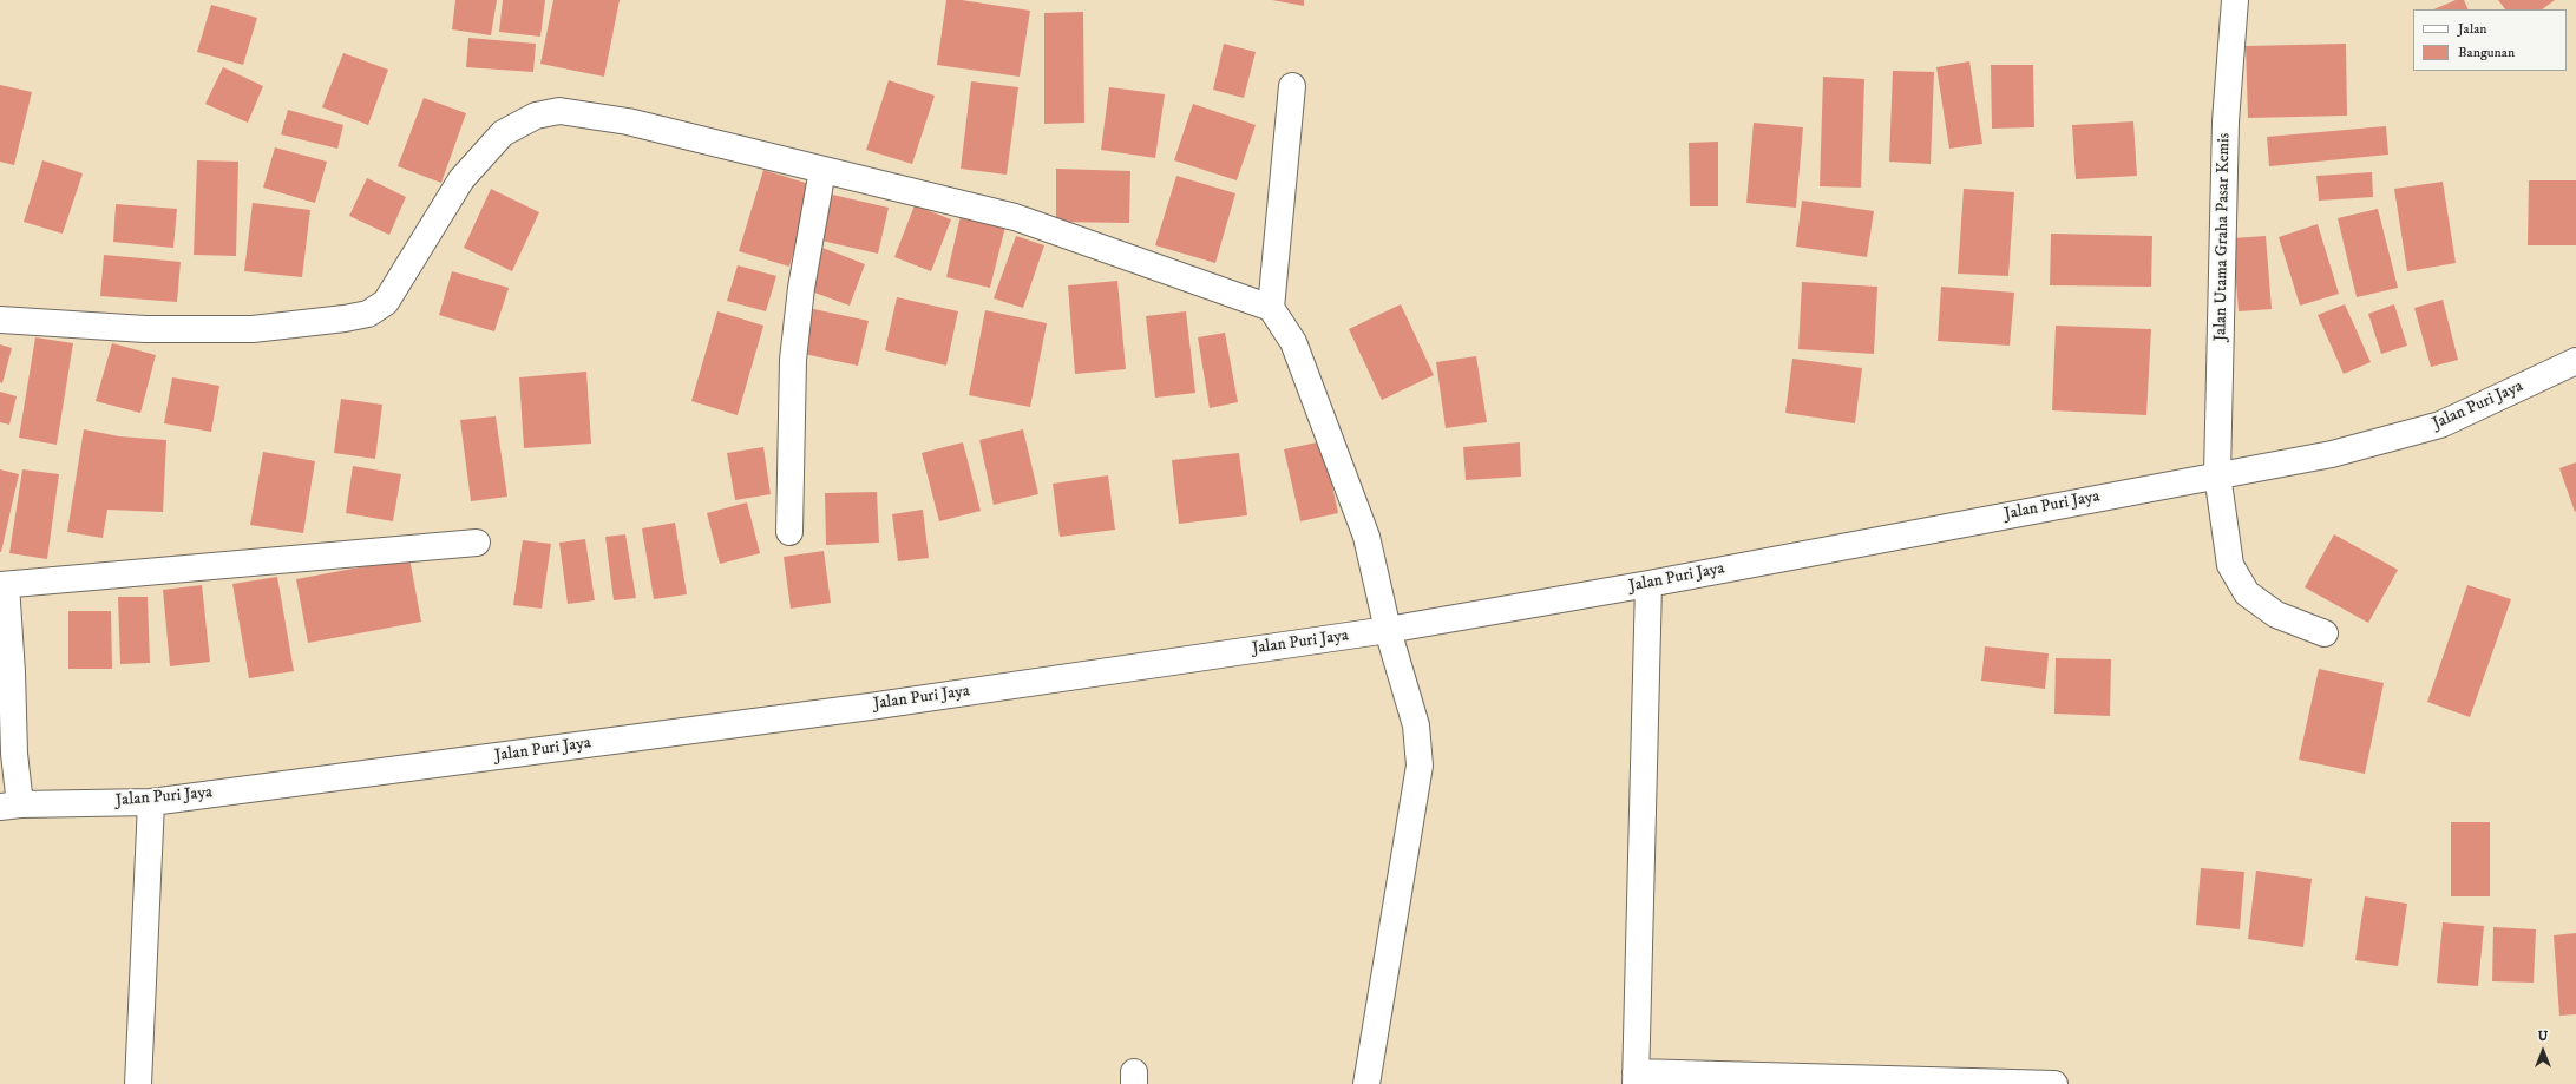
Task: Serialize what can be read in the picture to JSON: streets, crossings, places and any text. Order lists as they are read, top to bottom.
{
  "streets": {
    "street": ["Jalan Utama Graha Pasar Kemis", "Jalan Puri Jaya"]
  },
  "crossings": [
    ["Jalan Utama Graha Pasar Kemis", "Jalan Puri Jaya"]
  ],
  "legend": ["Jalan", "Bangunan"],
  "north": "top"
}
